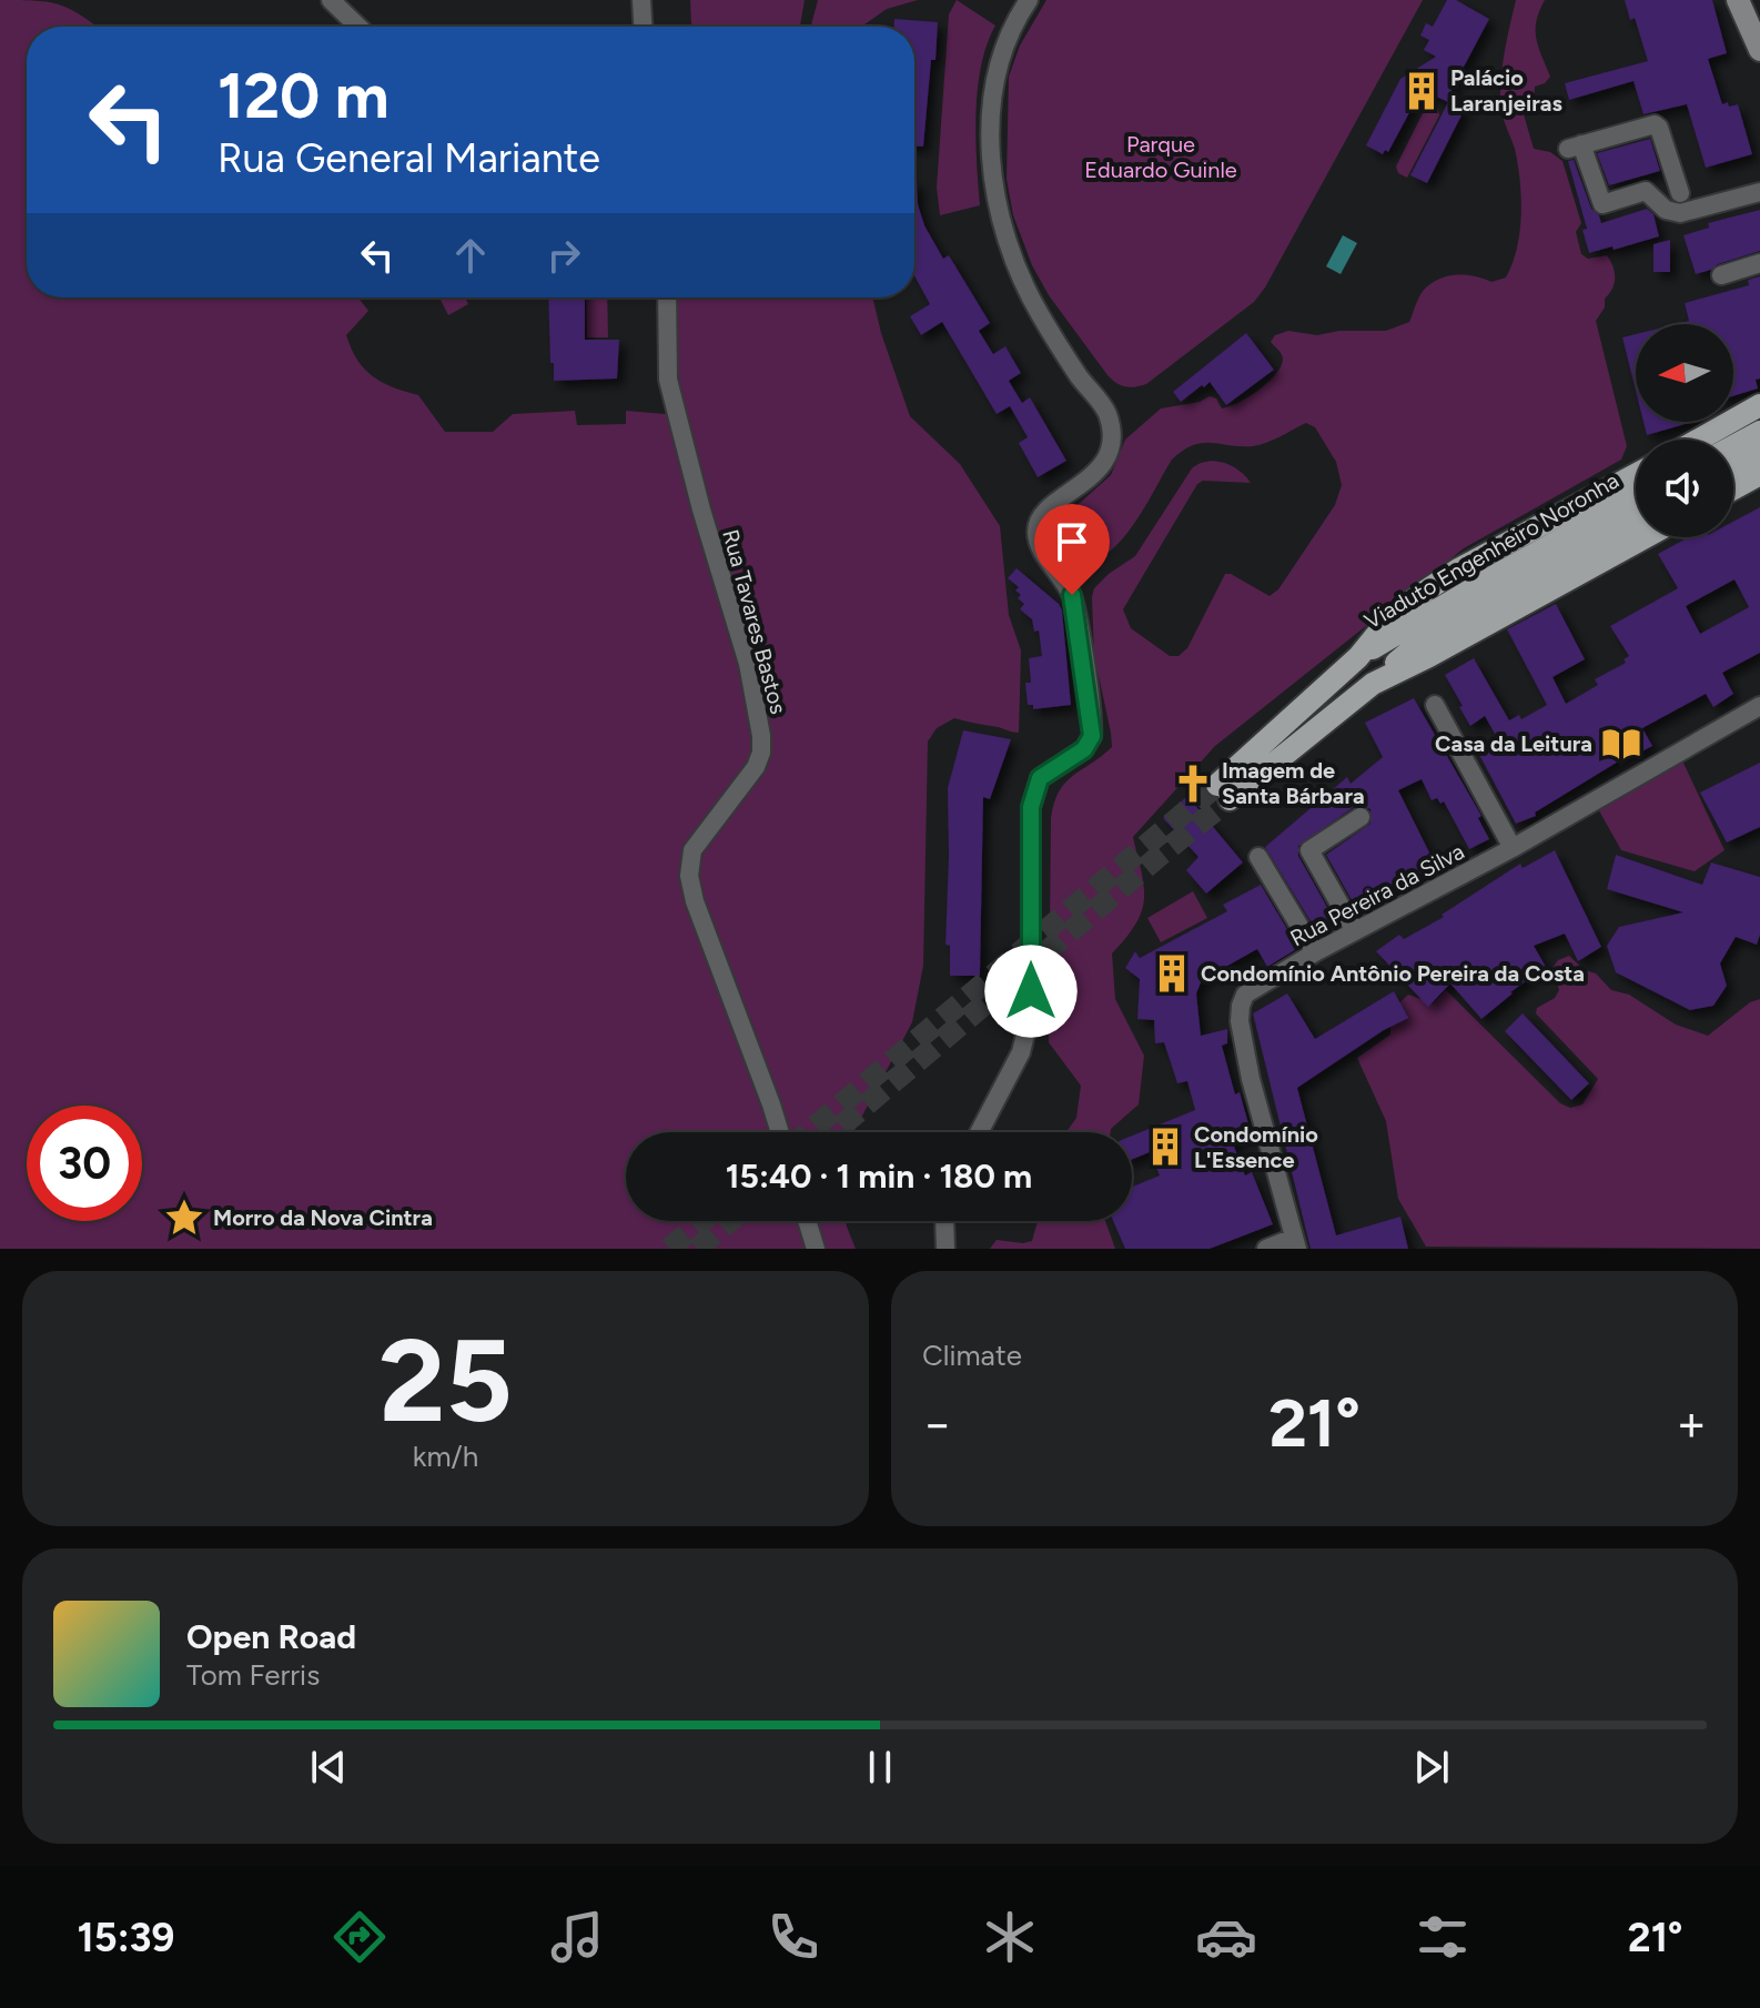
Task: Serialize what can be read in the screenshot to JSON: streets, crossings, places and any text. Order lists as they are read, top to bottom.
{
  "streets": {
    "main road": ["Viaduto Engenheiro Noronha"],
    "street": ["Rua Tavares Bastos", "Rua Pereira da Silva"]
  },
  "parks": ["Parque Eduardo Guinle"],
  "places": {
    "building": ["Palácio Laranjeiras", "Condomínio Antônio Pereira da Costa", "Condomínio L'Essence"],
    "library": ["Casa da Leitura"],
    "church": ["Imagem de Santa Bárbara"],
    "place": ["Morro da Nova Cintra"]
  },
  "north": "left",
  "page": {
    "turn": ["120 m", "Rua General Mariante"],
    "limit": "30",
    "trip": "15:40 · 1 min · 180 m",
    "tile": [
      ["25", "km/h"],
      "Climate"
    ],
    "heat": ["−", "21°", "+"],
    "song": ["Open Road", "Tom Ferris"],
    "tabs": ["15:39", "21°"]
  }
}
